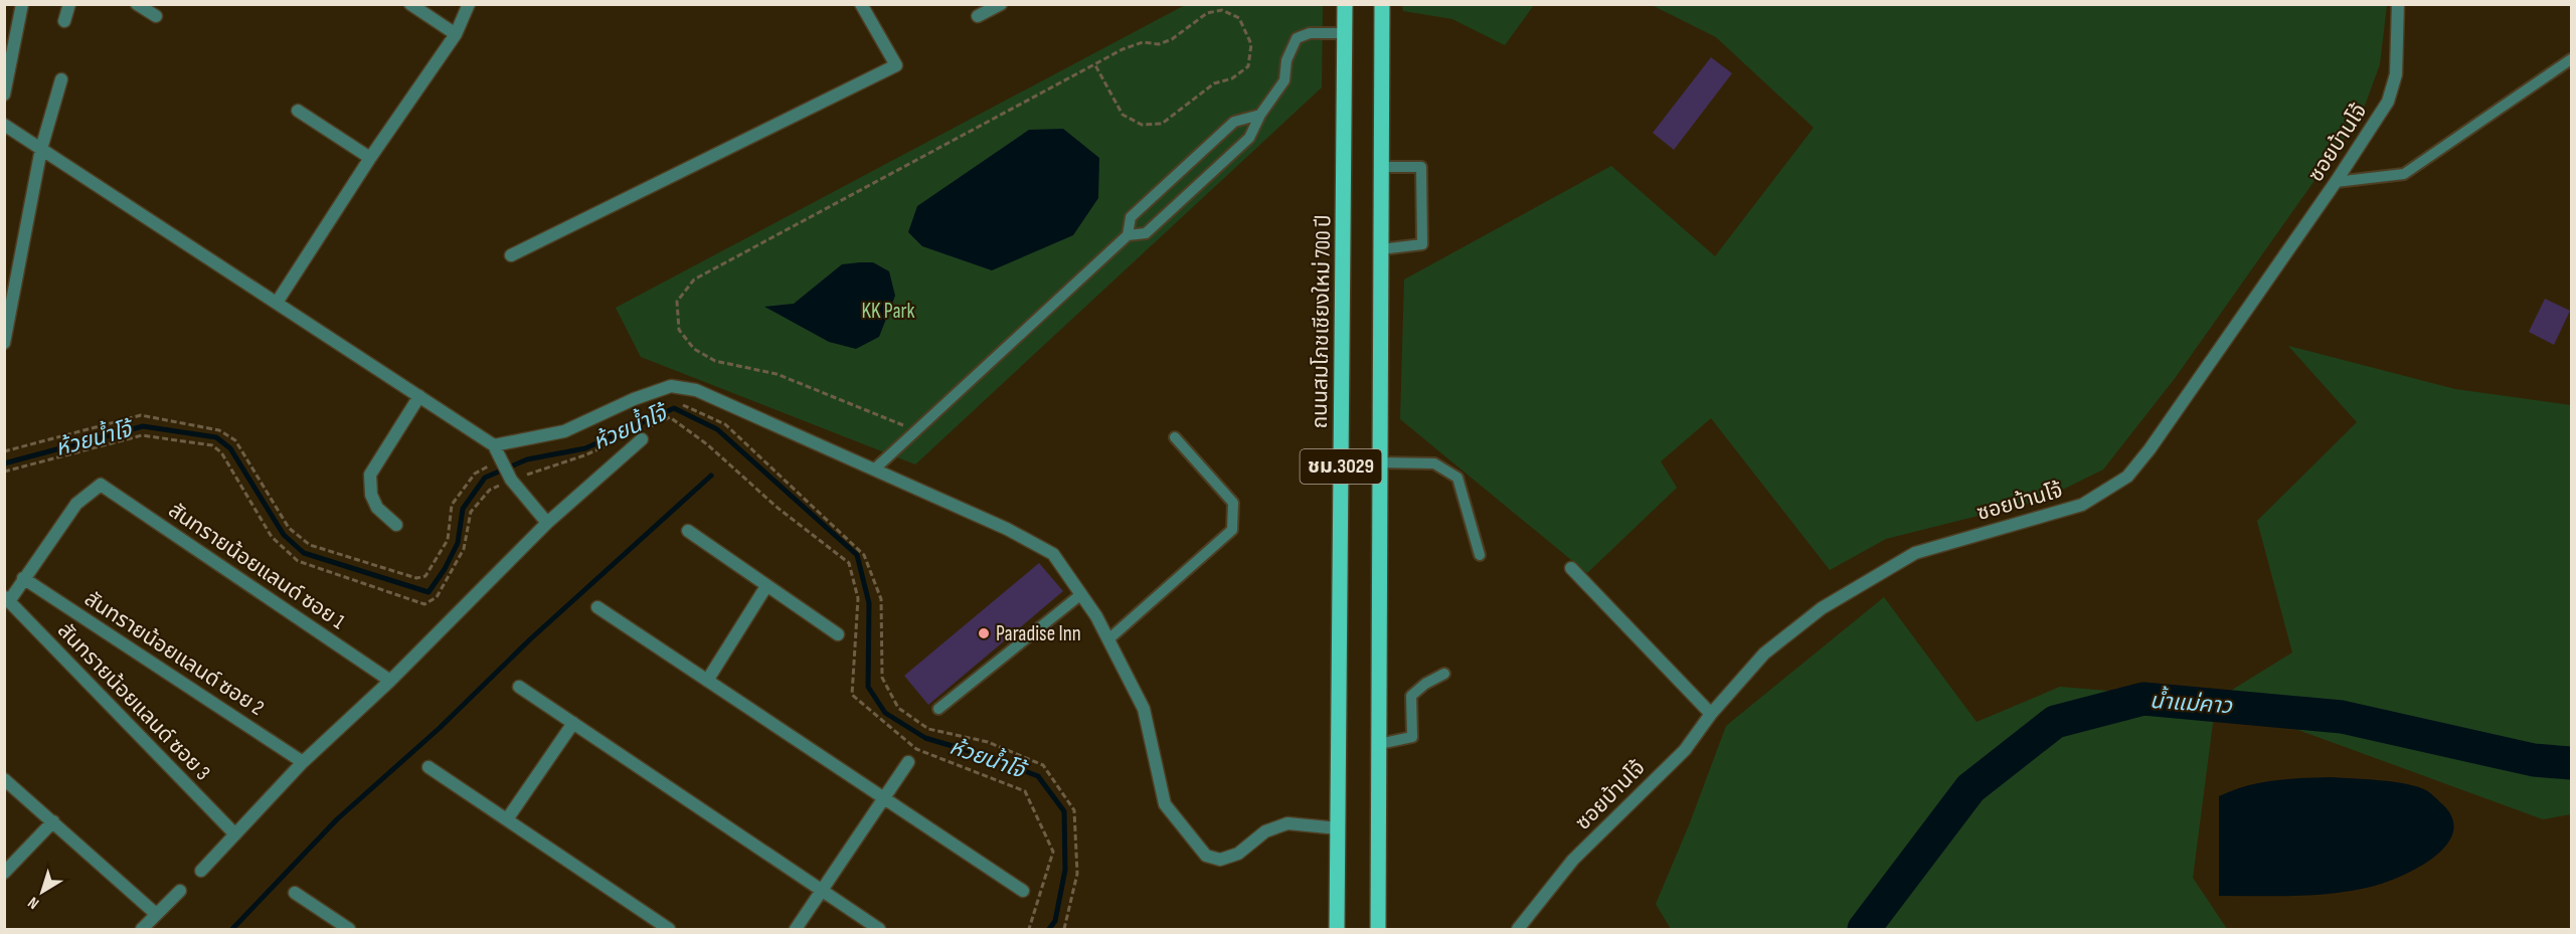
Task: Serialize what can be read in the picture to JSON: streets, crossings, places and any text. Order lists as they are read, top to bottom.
{
  "streets": {
    "main road": ["ถนนสมโภชเชียงใหม่ 700 ปี", "ชม.3029"],
    "street": [
      "ซอยบ้านโจ้",
      "สันทรายน้อยแลนด์ ซอย 1",
      "สันทรายน้อยแลนด์ ซอย 2",
      "สันทรายน้อยแลนด์ ซอย 3"
    ]
  },
  "crossings": [
    ["สันทรายน้อยแลนด์ ซอย 1", "สันทรายน้อยแลนด์ ซอย 2"]
  ],
  "water": ["ห้วยน้ำโจ้", "น้ำแม่คาว"],
  "parks": ["KK Park"],
  "places": ["Paradise Inn"],
  "north": "bottom left"
}
